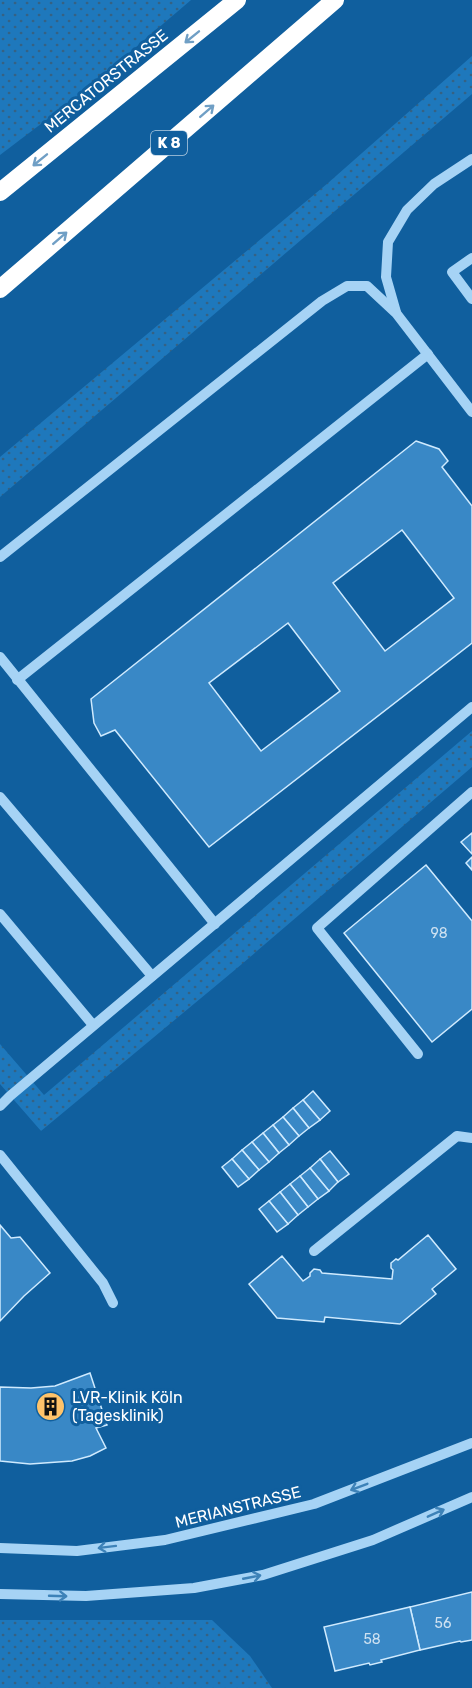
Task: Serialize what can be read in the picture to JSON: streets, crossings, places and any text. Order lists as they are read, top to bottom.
{
  "streets": {
    "highway": ["MERCATORSTRASSE", "K 8"],
    "street": ["MERIANSTRASSE"]
  },
  "places": {
    "building": ["LVR-Klinik Köln (Tagesklinik)"]
  },
  "house_numbers": ["98", "56", "58"]
}
